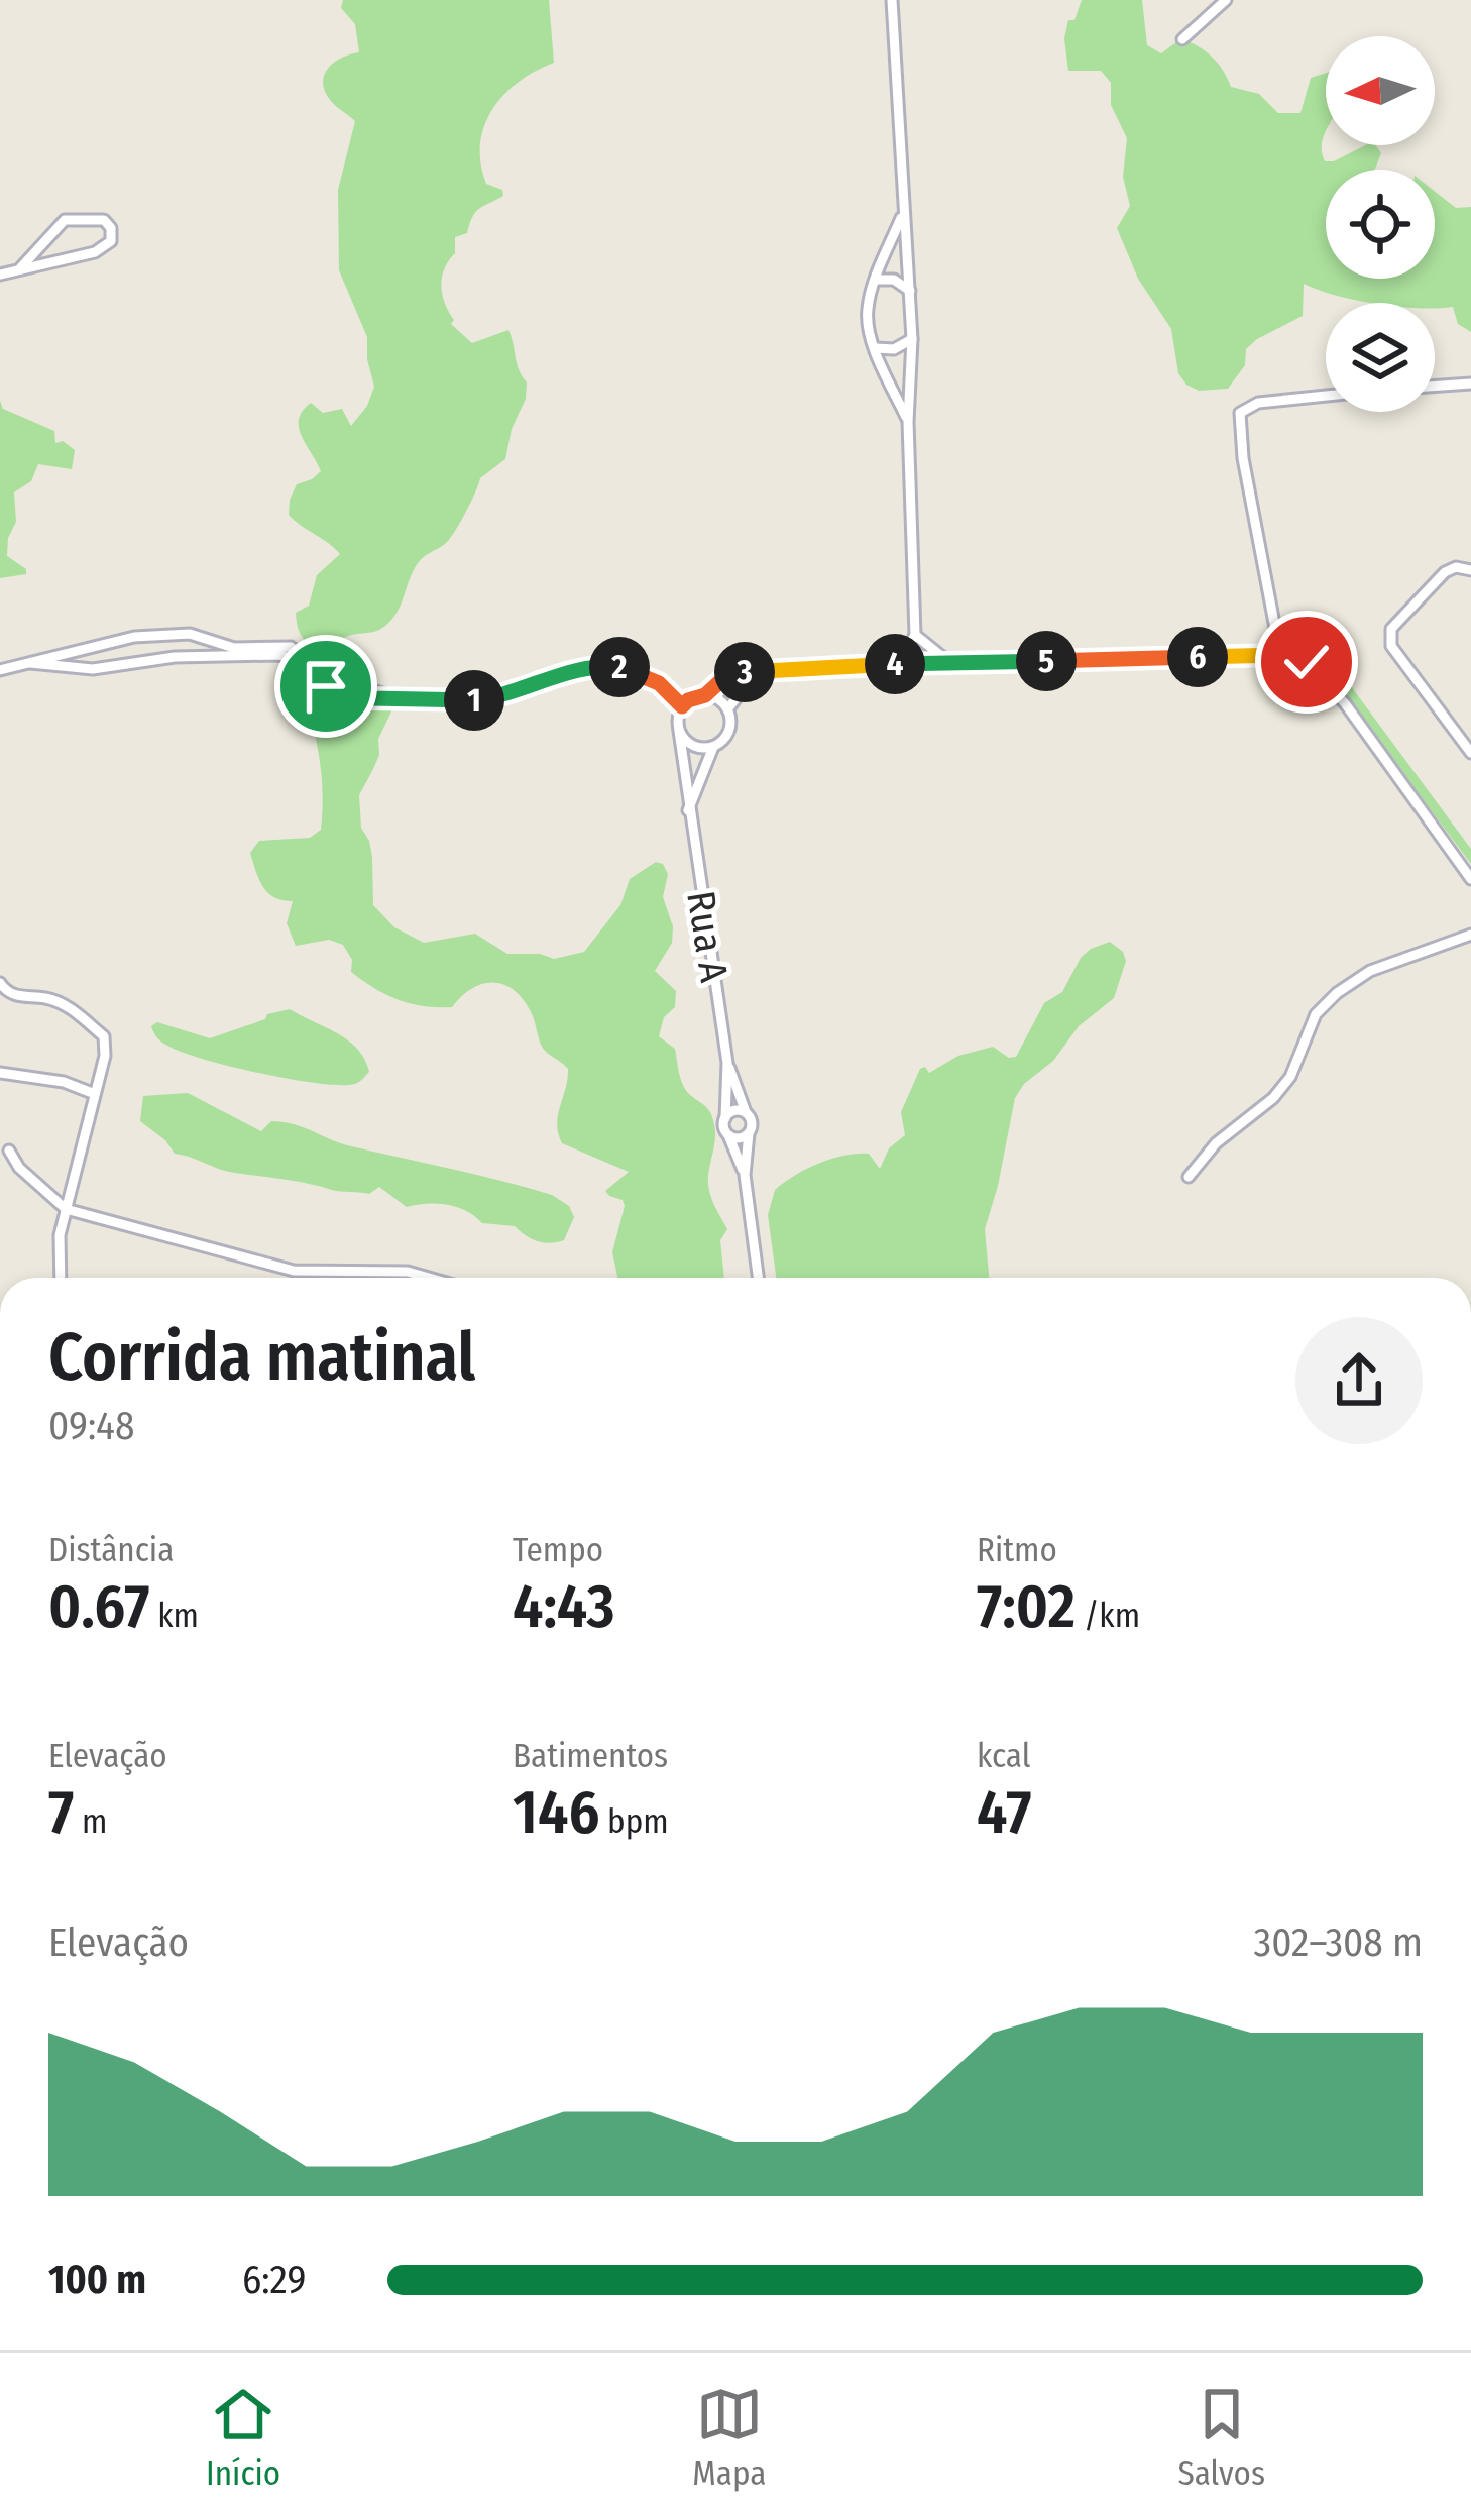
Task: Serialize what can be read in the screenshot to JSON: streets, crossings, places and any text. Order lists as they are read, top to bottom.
{
  "streets": {
    "street": ["Rua A"]
  },
  "north": "left",
  "page": {
    "pins": [
      "6",
      "5",
      "4",
      "2",
      "3",
      "1"
    ],
    "heading": ["Corrida matinal", "09:48"],
    "stats": [
      ["Distância", "0.67 km"],
      ["Tempo", "4:43"],
      ["Ritmo", "7:02 /km"],
      ["Elevação", "7 m"],
      ["Batimentos", "146 bpm"],
      ["kcal", "47"]
    ],
    "chart": ["Elevação", "302–308 m"],
    "list": [
      {
        "name": "100 m",
        "note": "6:29"
      }
    ],
    "tabs": ["Início", "Mapa", "Salvos"]
  }
}
